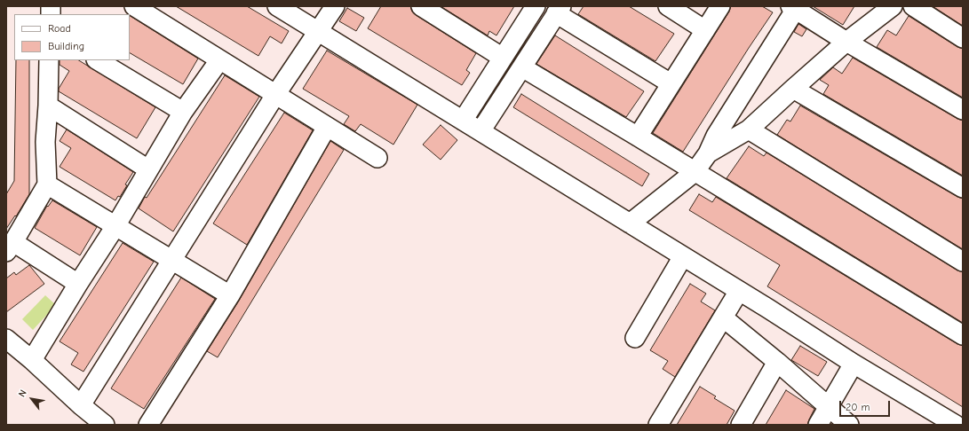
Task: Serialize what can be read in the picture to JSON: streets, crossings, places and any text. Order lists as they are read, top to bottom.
{
  "legend": ["Road", "Building"],
  "scale_bar": "20 m",
  "north": "top left"
}
